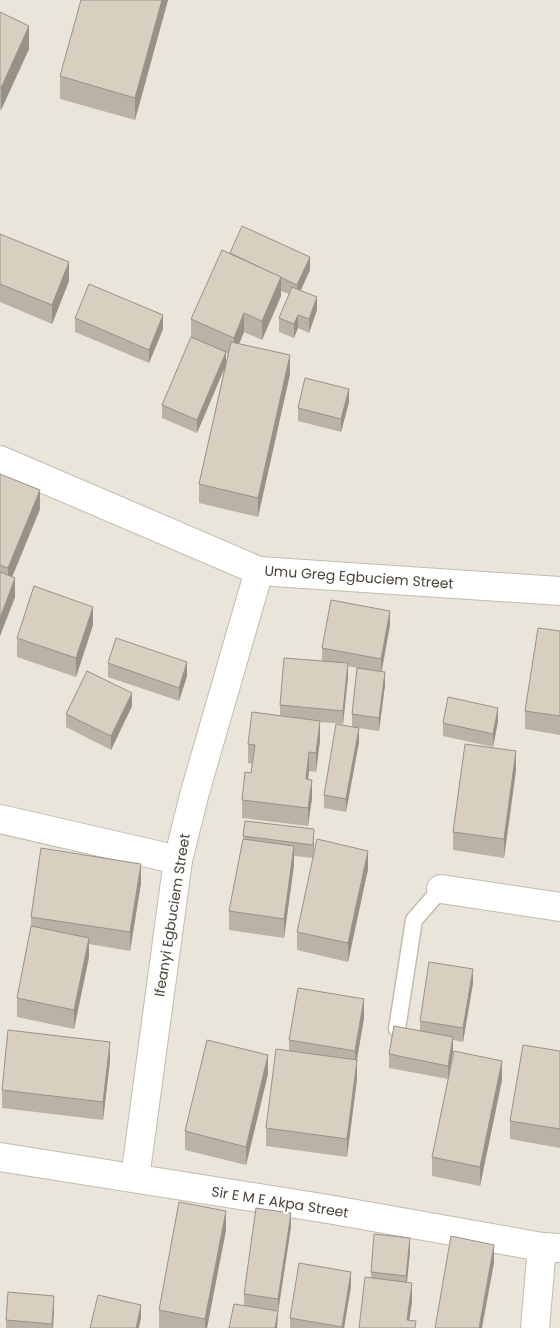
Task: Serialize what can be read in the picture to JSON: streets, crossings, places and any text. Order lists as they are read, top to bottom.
{
  "streets": {
    "street": ["Umu Greg Egbuciem Street", "Ifeanyi Egbuciem Street", "Sir E M E Akpa Street"]
  },
  "crossings": [
    ["Umu Greg Egbuciem Street", "Ifeanyi Egbuciem Street"],
    ["Ifeanyi Egbuciem Street", "Sir E M E Akpa Street"]
  ]
}
